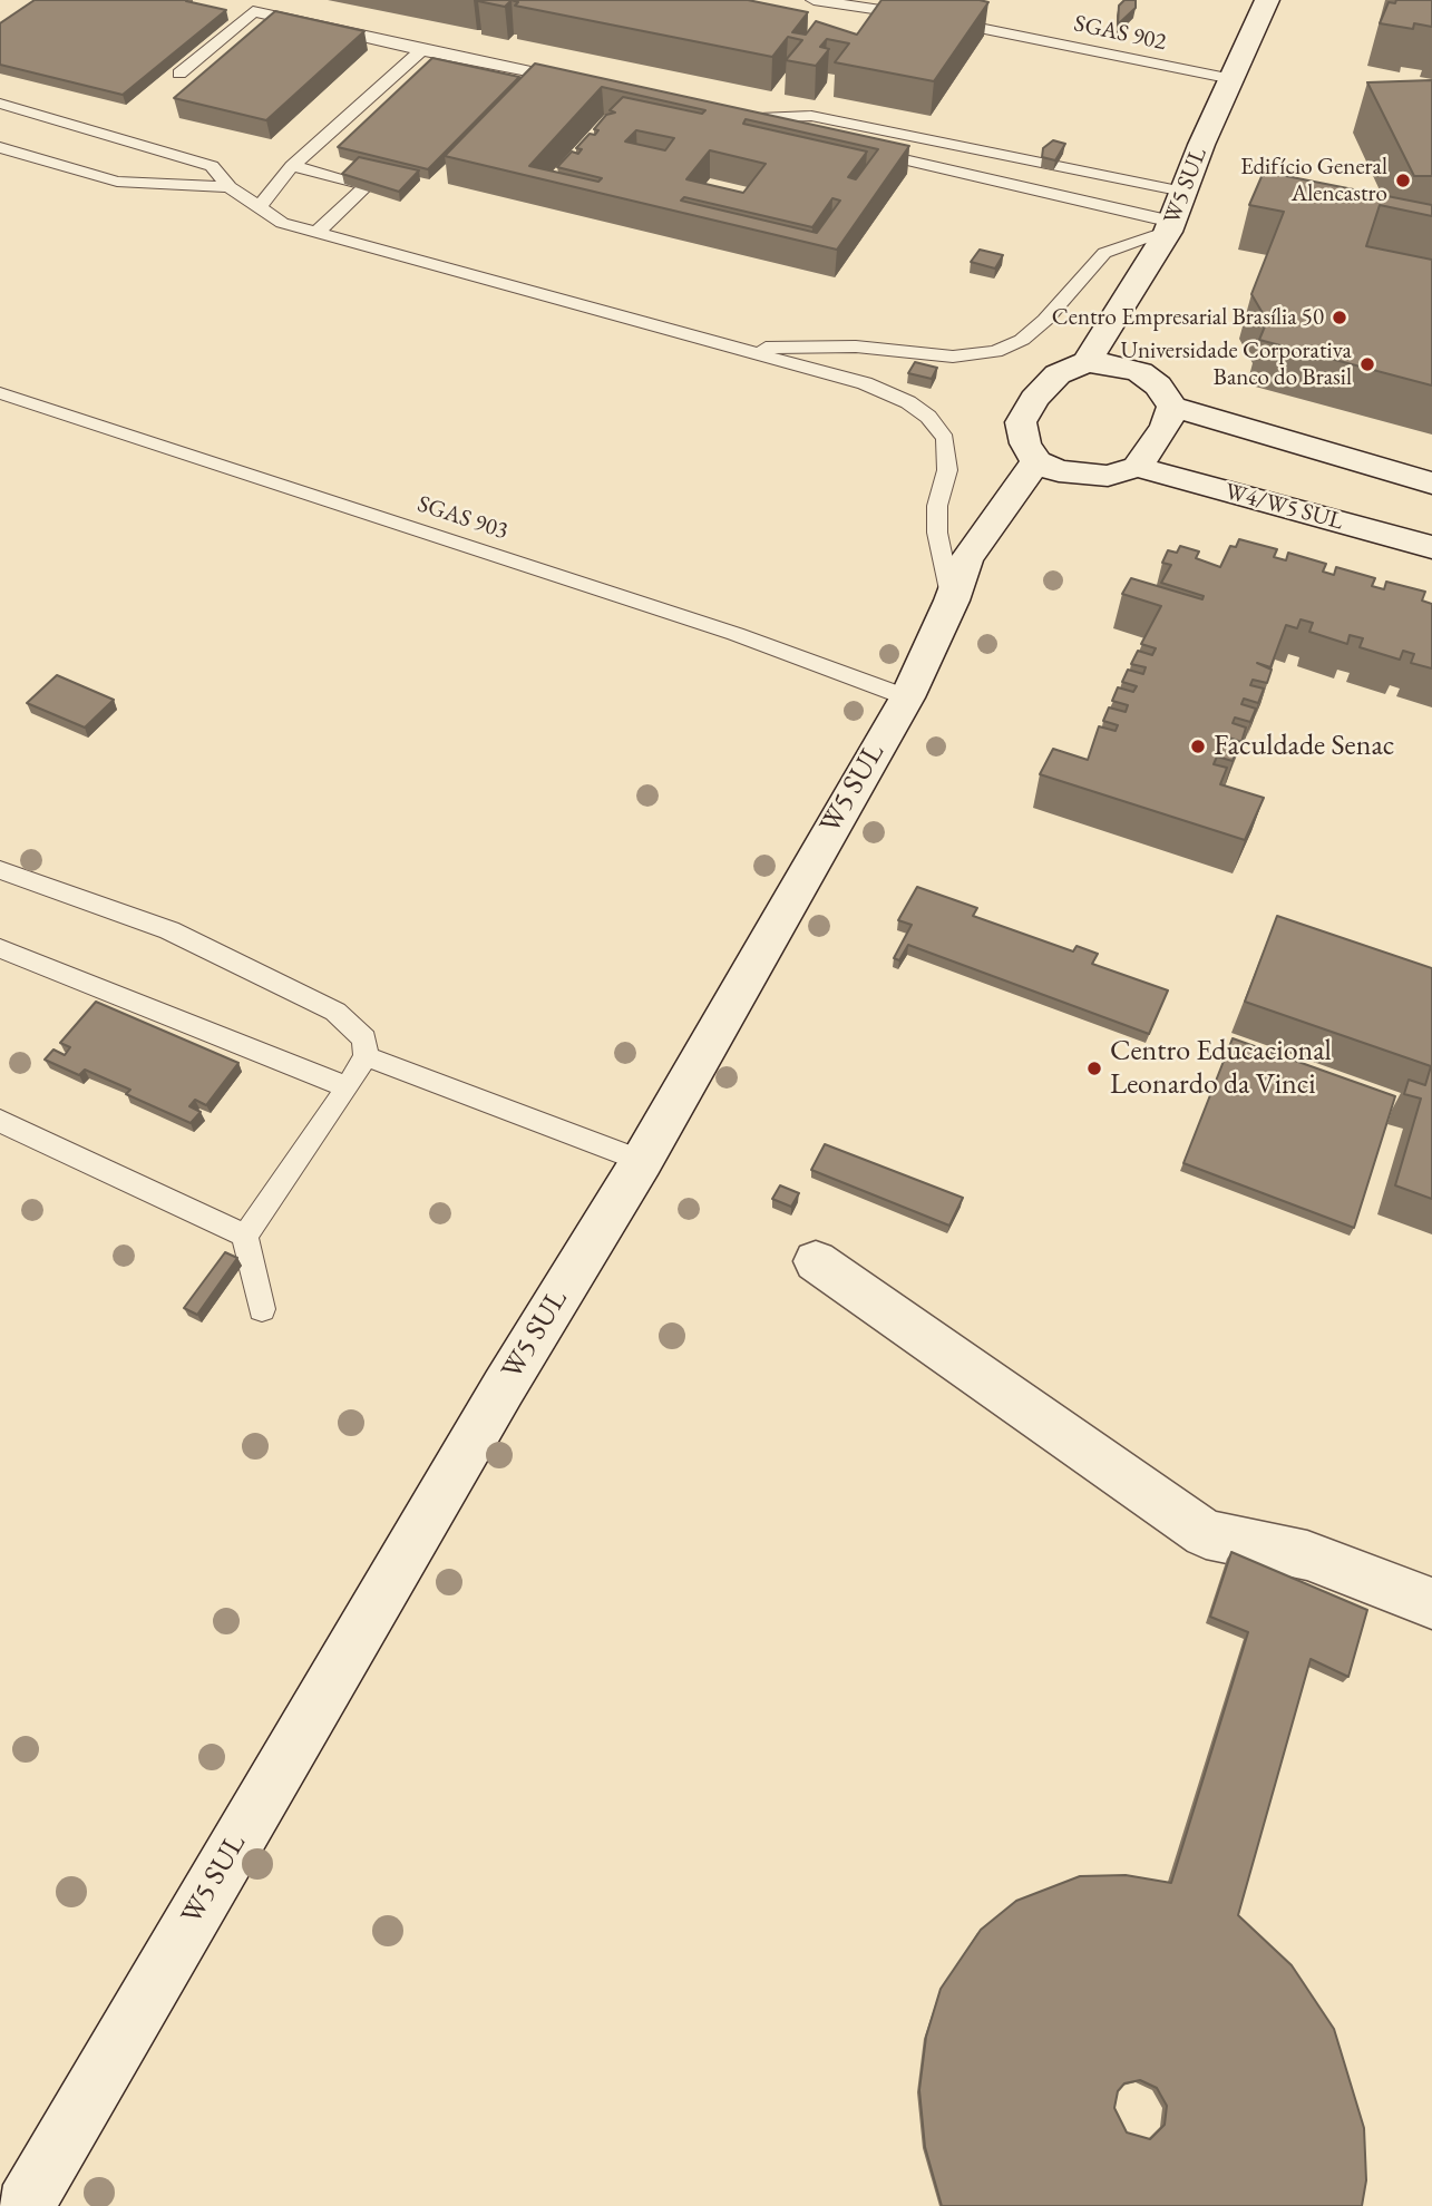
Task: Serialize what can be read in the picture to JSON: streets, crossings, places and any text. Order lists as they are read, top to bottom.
{
  "streets": {
    "main road": ["W5 SUL", "W4/W5 SUL"],
    "lane": ["SGAS 902", "SGAS 903"]
  },
  "crossings": [
    ["SGAS 902", "W5 SUL"],
    ["W5 SUL", "W4/W5 SUL"],
    ["W5 SUL", "SGAS 903"]
  ],
  "places": [
    "Edifício General Alencastro",
    "Centro Empresarial Brasília 50",
    "Universidade Corporativa Banco do Brasil",
    "Faculdade Senac",
    "Centro Educacional Leonardo da Vinci"
  ]
}
